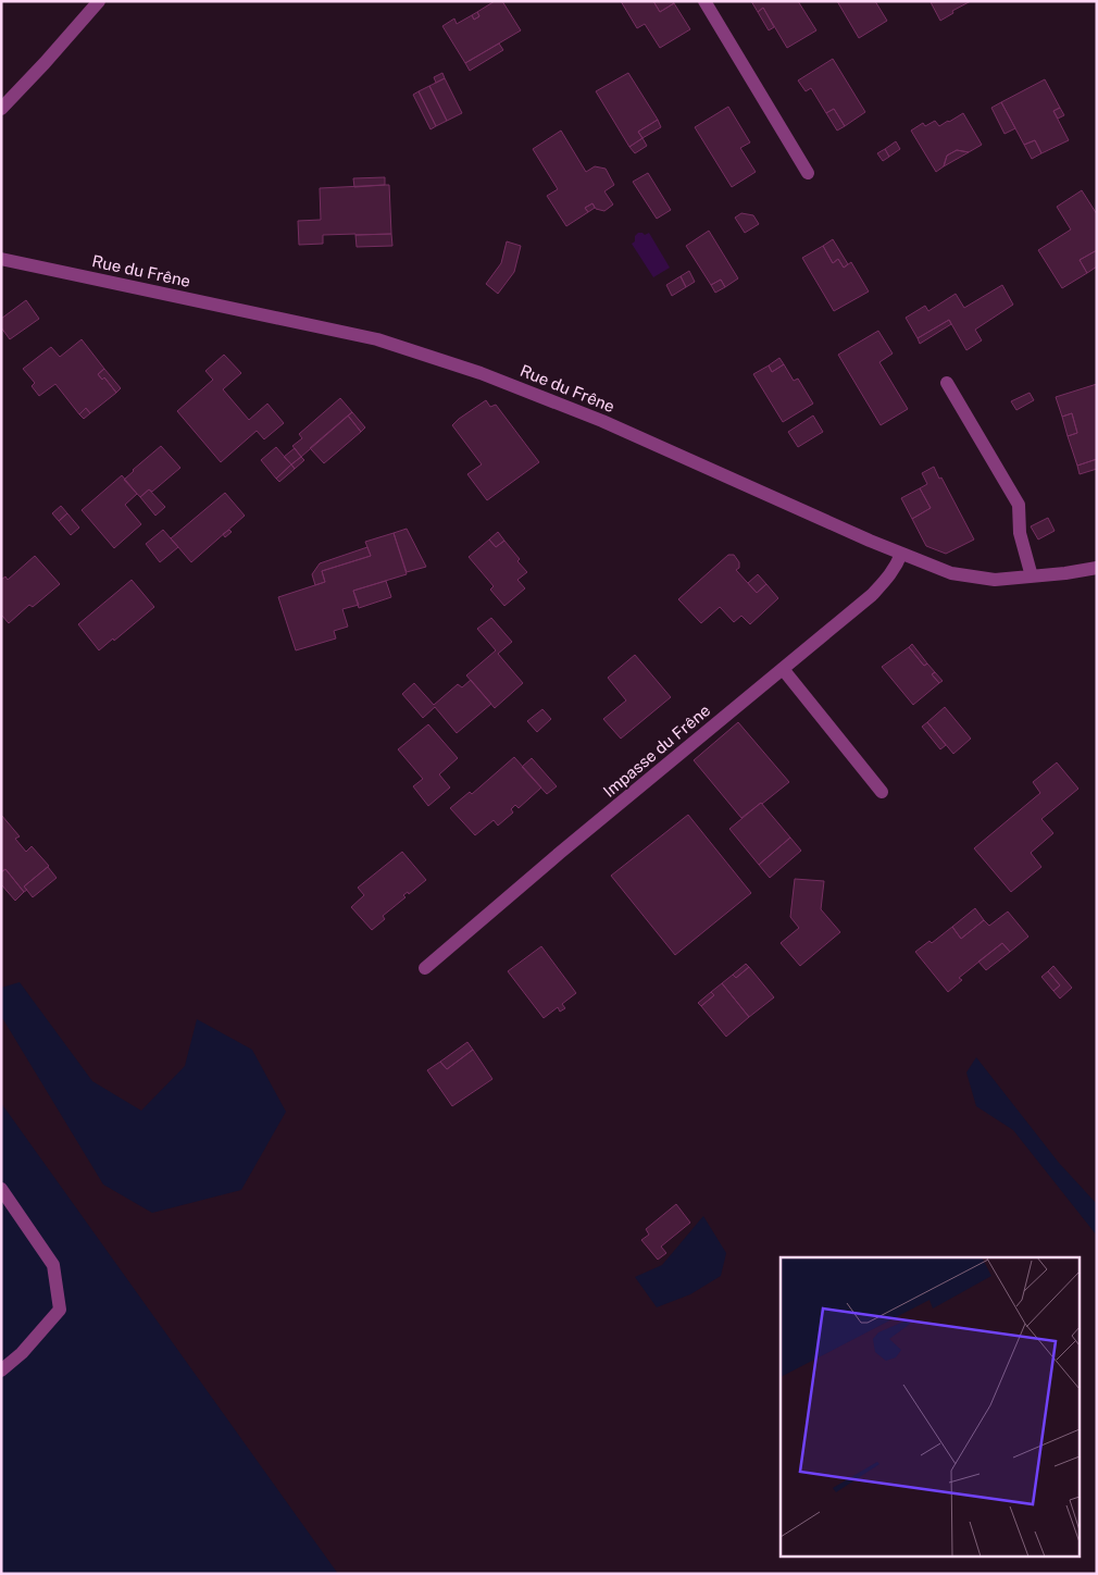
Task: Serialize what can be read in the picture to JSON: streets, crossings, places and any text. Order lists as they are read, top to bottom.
{
  "streets": {
    "street": ["Rue du Frêne", "Impasse du Frêne"]
  },
  "crossings": [
    ["Rue du Frêne", "Impasse du Frêne"]
  ]
}
